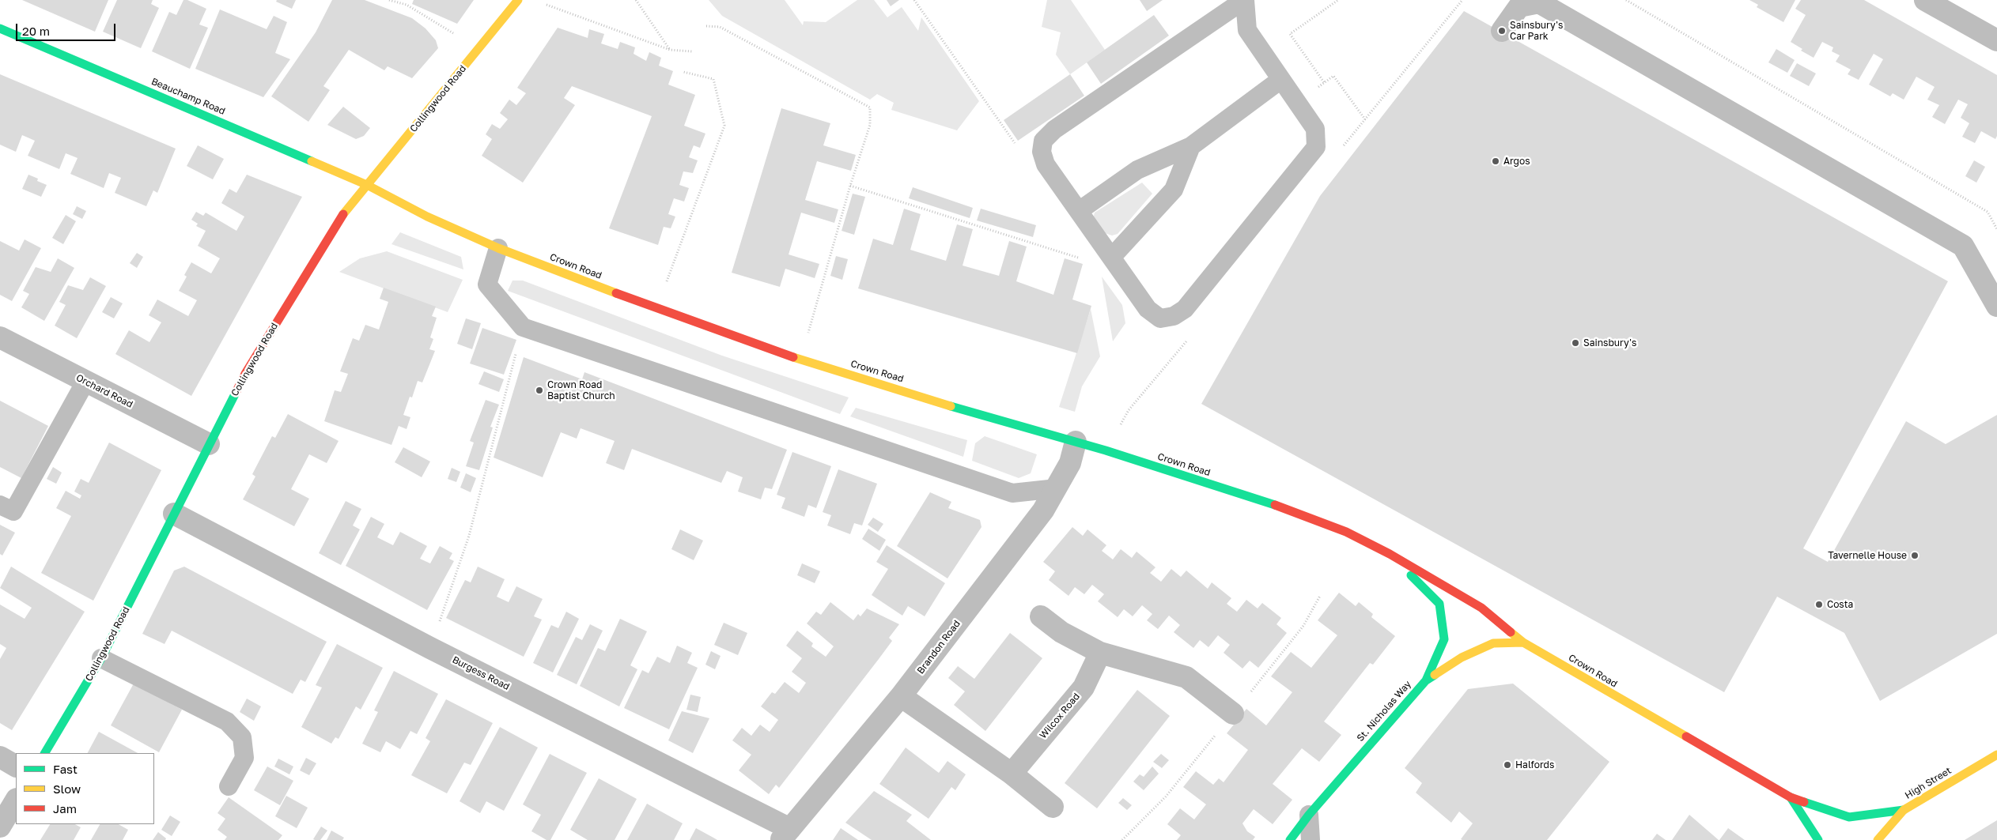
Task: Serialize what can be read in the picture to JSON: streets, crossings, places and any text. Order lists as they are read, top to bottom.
{
  "streets": {
    "street": [
      "Beauchamp Road",
      "Collingwood Road",
      "Crown Road",
      "Orchard Road",
      "Brandon Road",
      "Burgess Road",
      "St. Nicholas Way",
      "Wilcox Road",
      "High Street"
    ]
  },
  "crossings": [
    ["Beauchamp Road", "Collingwood Road"],
    ["Beauchamp Road", "Crown Road"],
    ["Collingwood Road", "Crown Road"],
    ["Collingwood Road", "Orchard Road"],
    ["Collingwood Road", "Burgess Road"],
    ["Crown Road", "Brandon Road"],
    ["Crown Road", "St. Nicholas Way"],
    ["Crown Road", "High Street"],
    ["Brandon Road", "Burgess Road"]
  ],
  "places": [
    "Sainsbury's Car Park",
    "Argos",
    "Sainsbury's",
    "Crown Road Baptist Church",
    "Tavernelle House",
    "Costa",
    "Halfords"
  ],
  "legend": ["Fast", "Slow", "Jam"],
  "scale_bar": "20 m"
}
